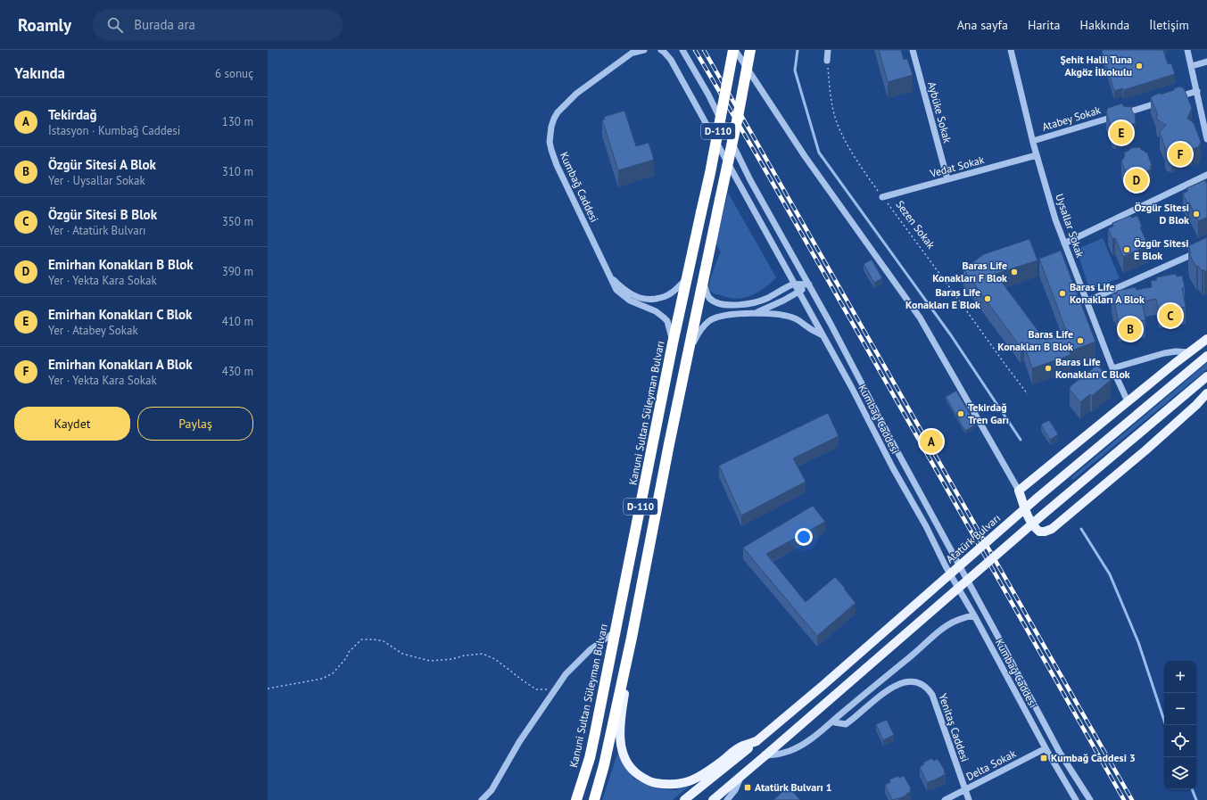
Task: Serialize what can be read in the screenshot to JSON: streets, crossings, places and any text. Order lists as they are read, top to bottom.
{
  "streets": {
    "highway": ["D-110", "Kanuni Sultan Süleyman Bulvarı"],
    "main road": ["Atatürk Bulvarı"],
    "street": [
      "Aybüke Sokak",
      "Atabey Sokak",
      "Vedat Sokak",
      "Kumbağ Caddesi",
      "Uysallar Sokak",
      "Yenitaş Caddesi",
      "Delta Sokak"
    ],
    "path": ["Sezen Sokak"]
  },
  "crossings": [
    ["Aybüke Sokak", "Vedat Sokak"],
    ["Atabey Sokak", "Uysallar Sokak"],
    ["Vedat Sokak", "Sezen Sokak"],
    ["Vedat Sokak", "Uysallar Sokak"],
    ["Kumbağ Caddesi", "Kanuni Sultan Süleyman Bulvarı"],
    ["Kumbağ Caddesi", "Delta Sokak"],
    ["Yenitaş Caddesi", "Delta Sokak"]
  ],
  "places": {
    "other": [
      "Şehit Halil Tuna Akgöz İlkokulu",
      "Özgür Sitesi D Blok",
      "Özgür Sitesi E Blok",
      "Baras Life Konakları F Blok",
      "Baras Life Konakları A Blok",
      "Baras Life Konakları E Blok",
      "Baras Life Konakları B Blok",
      "Baras Life Konakları C Blok",
      "Tekirdağ Tren Garı"
    ],
    "transit": ["Kumbağ Caddesi 3", "Atatürk Bulvarı 1"]
  },
  "page": {
    "header": "Roamly",
    "search": "Burada ara",
    "nav": [
      "Ana sayfa",
      "Harita",
      "Hakkında",
      "İletişim"
    ],
    "heading": ["Yakında", "6 sonuç"],
    "list": [
      {
        "mark": "A",
        "name": "Tekirdağ",
        "note": "İstasyon · Kumbağ Caddesi",
        "value": "130 m"
      },
      {
        "mark": "B",
        "name": "Özgür Sitesi A Blok",
        "note": "Yer · Uysallar Sokak",
        "value": "310 m"
      },
      {
        "mark": "C",
        "name": "Özgür Sitesi B Blok",
        "note": "Yer · Atatürk Bulvarı",
        "value": "350 m"
      },
      {
        "mark": "D",
        "name": "Emirhan Konakları B Blok",
        "note": "Yer · Yekta Kara Sokak",
        "value": "390 m"
      },
      {
        "mark": "E",
        "name": "Emirhan Konakları C Blok",
        "note": "Yer · Atabey Sokak",
        "value": "410 m"
      },
      {
        "mark": "F",
        "name": "Emirhan Konakları A Blok",
        "note": "Yer · Yekta Kara Sokak",
        "value": "430 m"
      }
    ],
    "pins": [
      "E",
      "F",
      "D",
      "C",
      "B",
      "A"
    ],
    "buttons": ["Kaydet", "Paylaş"],
    "map_buttons": ["+", "−"]
  }
}
